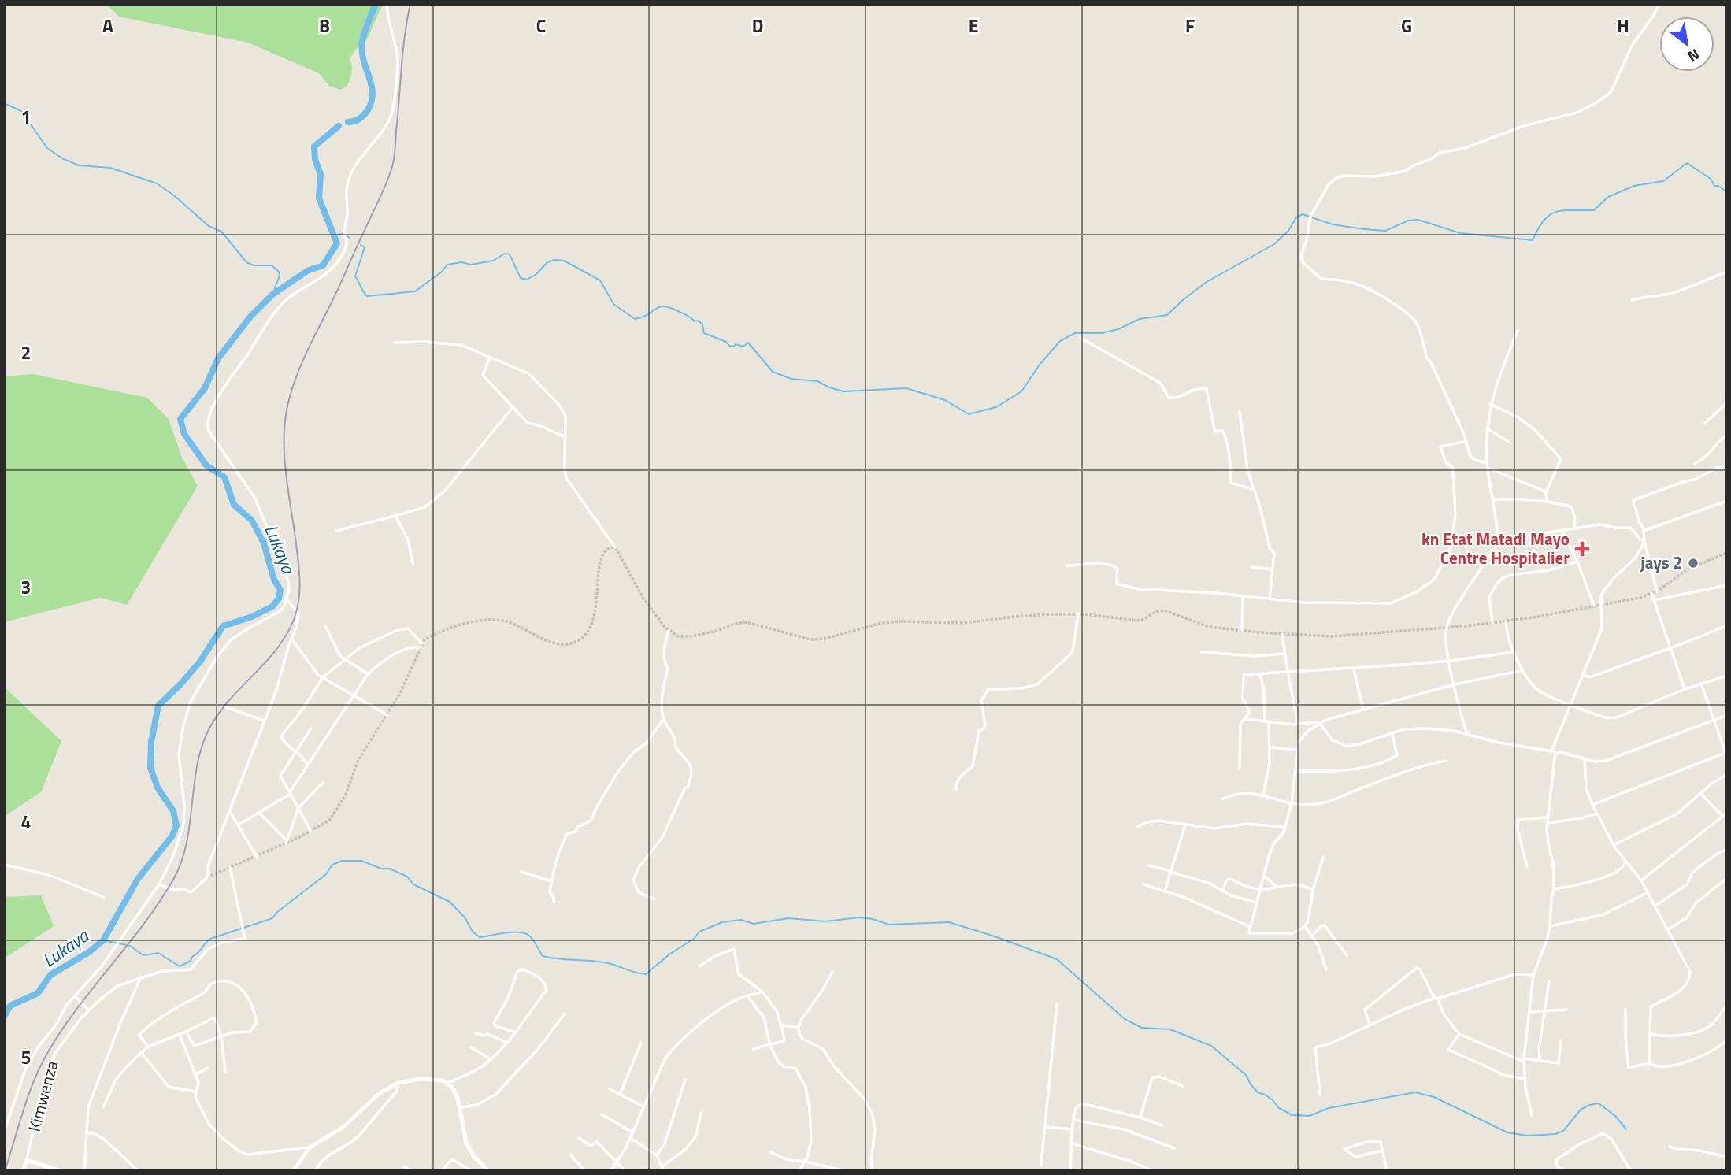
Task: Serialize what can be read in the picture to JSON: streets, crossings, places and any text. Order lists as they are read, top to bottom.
{
  "streets": {
    "street": ["Kimwenza"]
  },
  "water": ["Lukaya"],
  "places": {
    "health": ["kn Etat Matadi Mayo Centre Hospitalier"],
    "other": ["jays 2"]
  },
  "north": "bottom right",
  "grid": {
    "columns": [
      "A",
      "B",
      "C",
      "D",
      "E",
      "F",
      "G",
      "H"
    ],
    "rows": [
      "1",
      "2",
      "3",
      "4",
      "5"
    ]
  }
}
